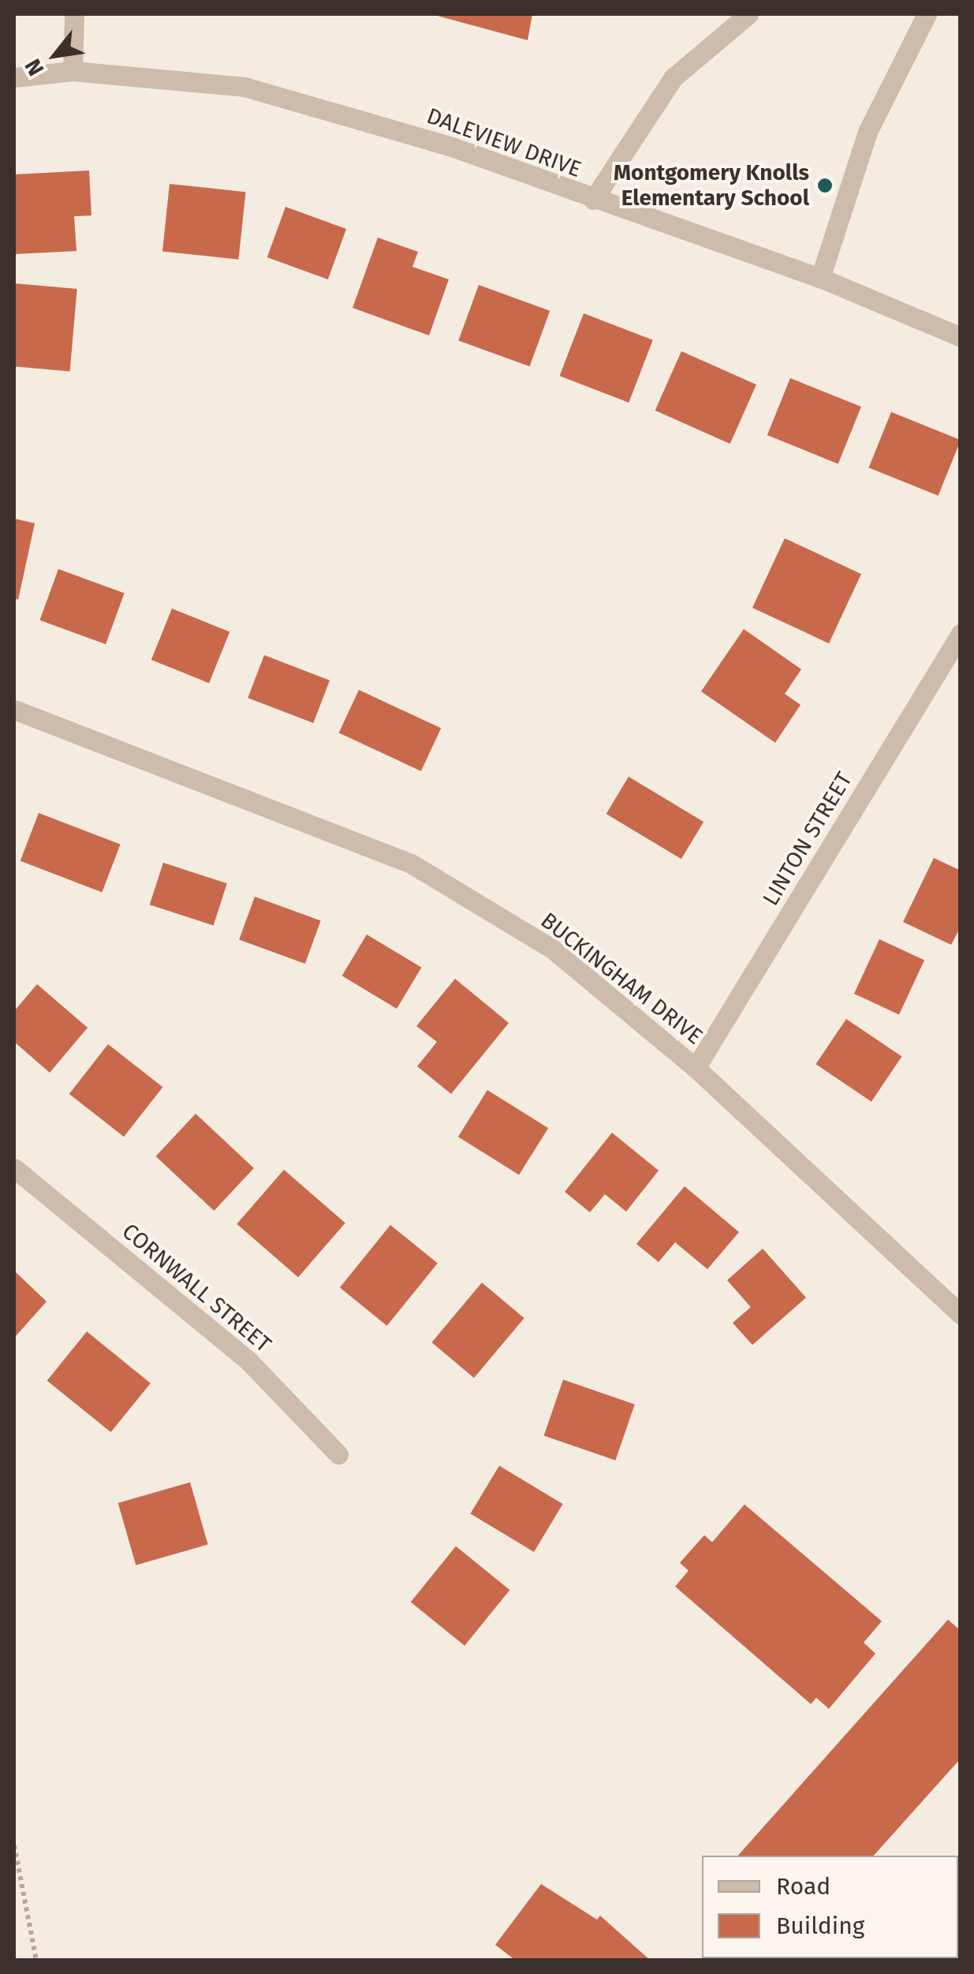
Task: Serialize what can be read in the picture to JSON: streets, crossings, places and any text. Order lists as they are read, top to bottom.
{
  "streets": {
    "street": [
      "DALEVIEW DRIVE",
      "LINTON STREET",
      "BUCKINGHAM DRIVE",
      "CORNWALL STREET"
    ]
  },
  "crossings": [
    ["LINTON STREET", "BUCKINGHAM DRIVE"]
  ],
  "places": ["Montgomery Knolls Elementary School"],
  "legend": ["Road", "Building"],
  "north": "bottom left"
}
